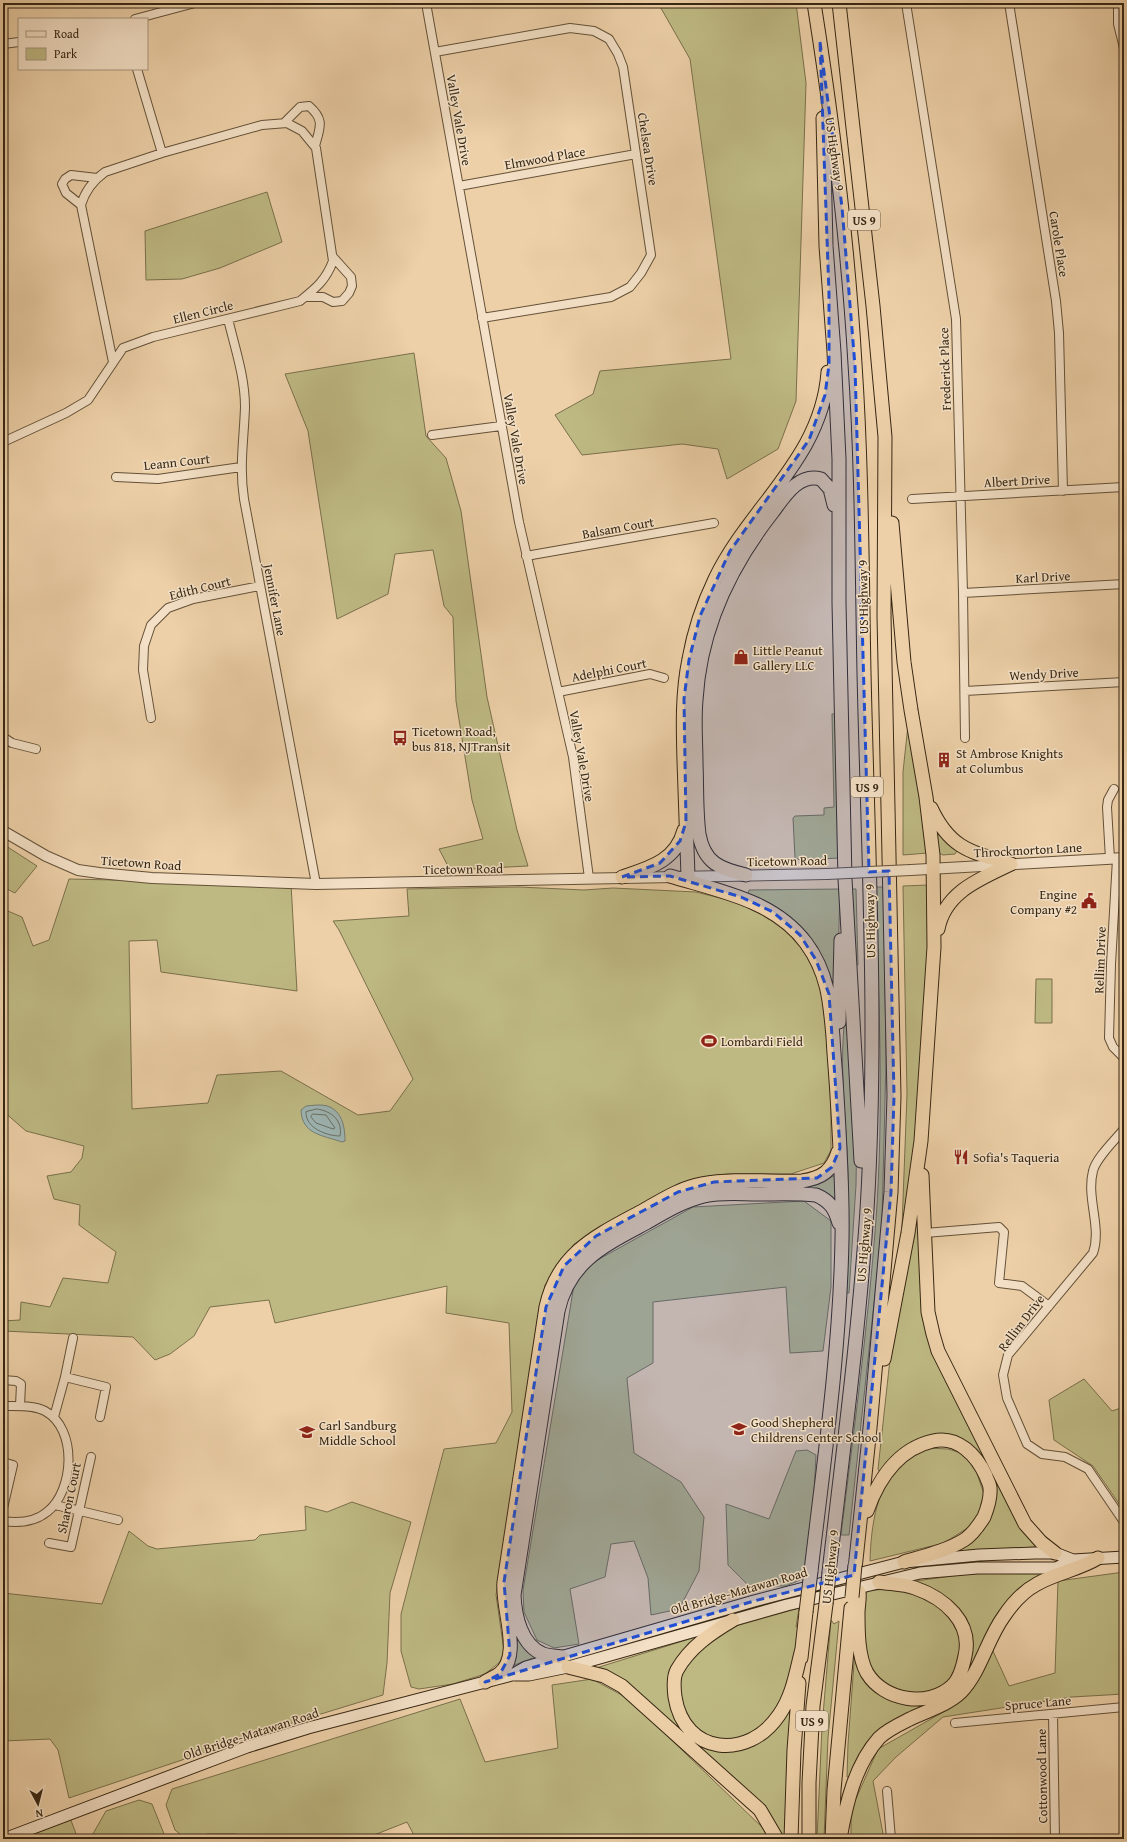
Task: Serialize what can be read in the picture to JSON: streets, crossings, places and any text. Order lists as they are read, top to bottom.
{
  "streets": {
    "highway": ["US Highway 9", "US 9"],
    "main road": ["Old Bridge-Matawan Road"],
    "street": [
      "Valley Vale Drive",
      "Chelsea Drive",
      "Elmwood Place",
      "Carole Place",
      "Ellen Circle",
      "Frederick Place",
      "Leann Court",
      "Albert Drive",
      "Balsam Court",
      "Karl Drive",
      "Edith Court",
      "Jennifer Lane",
      "Adelphi Court",
      "Wendy Drive",
      "Throckmorton Lane",
      "Ticetown Road",
      "Rellim Drive",
      "Sharon Court",
      "Spruce Lane",
      "Cottonwood Lane"
    ]
  },
  "crossings": [
    ["Valley Vale Drive", "Chelsea Drive"],
    ["Valley Vale Drive", "Elmwood Place"],
    ["Valley Vale Drive", "Balsam Court"],
    ["Valley Vale Drive", "Adelphi Court"],
    ["Valley Vale Drive", "Ticetown Road"],
    ["Chelsea Drive", "Elmwood Place"],
    ["Carole Place", "Albert Drive"],
    ["Ellen Circle", "Jennifer Lane"],
    ["Frederick Place", "Albert Drive"],
    ["Frederick Place", "Karl Drive"],
    ["Frederick Place", "Wendy Drive"],
    ["Leann Court", "Jennifer Lane"],
    ["Edith Court", "Jennifer Lane"],
    ["Jennifer Lane", "Ticetown Road"],
    ["Throckmorton Lane", "Ticetown Road"],
    ["Throckmorton Lane", "Rellim Drive"],
    ["Spruce Lane", "Cottonwood Lane"]
  ],
  "places": {
    "shop": ["Little Peanut Gallery LLC"],
    "bus stop": ["Ticetown Road, bus 818, NJTransit"],
    "building": ["St Ambrose Knights at Columbus"],
    "public building": ["Engine Company #2"],
    "sports": ["Lombardi Field"],
    "restaurant": ["Sofia's Taqueria"],
    "school or university": ["Good Shepherd Childrens Center School", "Carl Sandburg Middle School"]
  },
  "legend": ["Road", "Park"],
  "north": "bottom"
}
